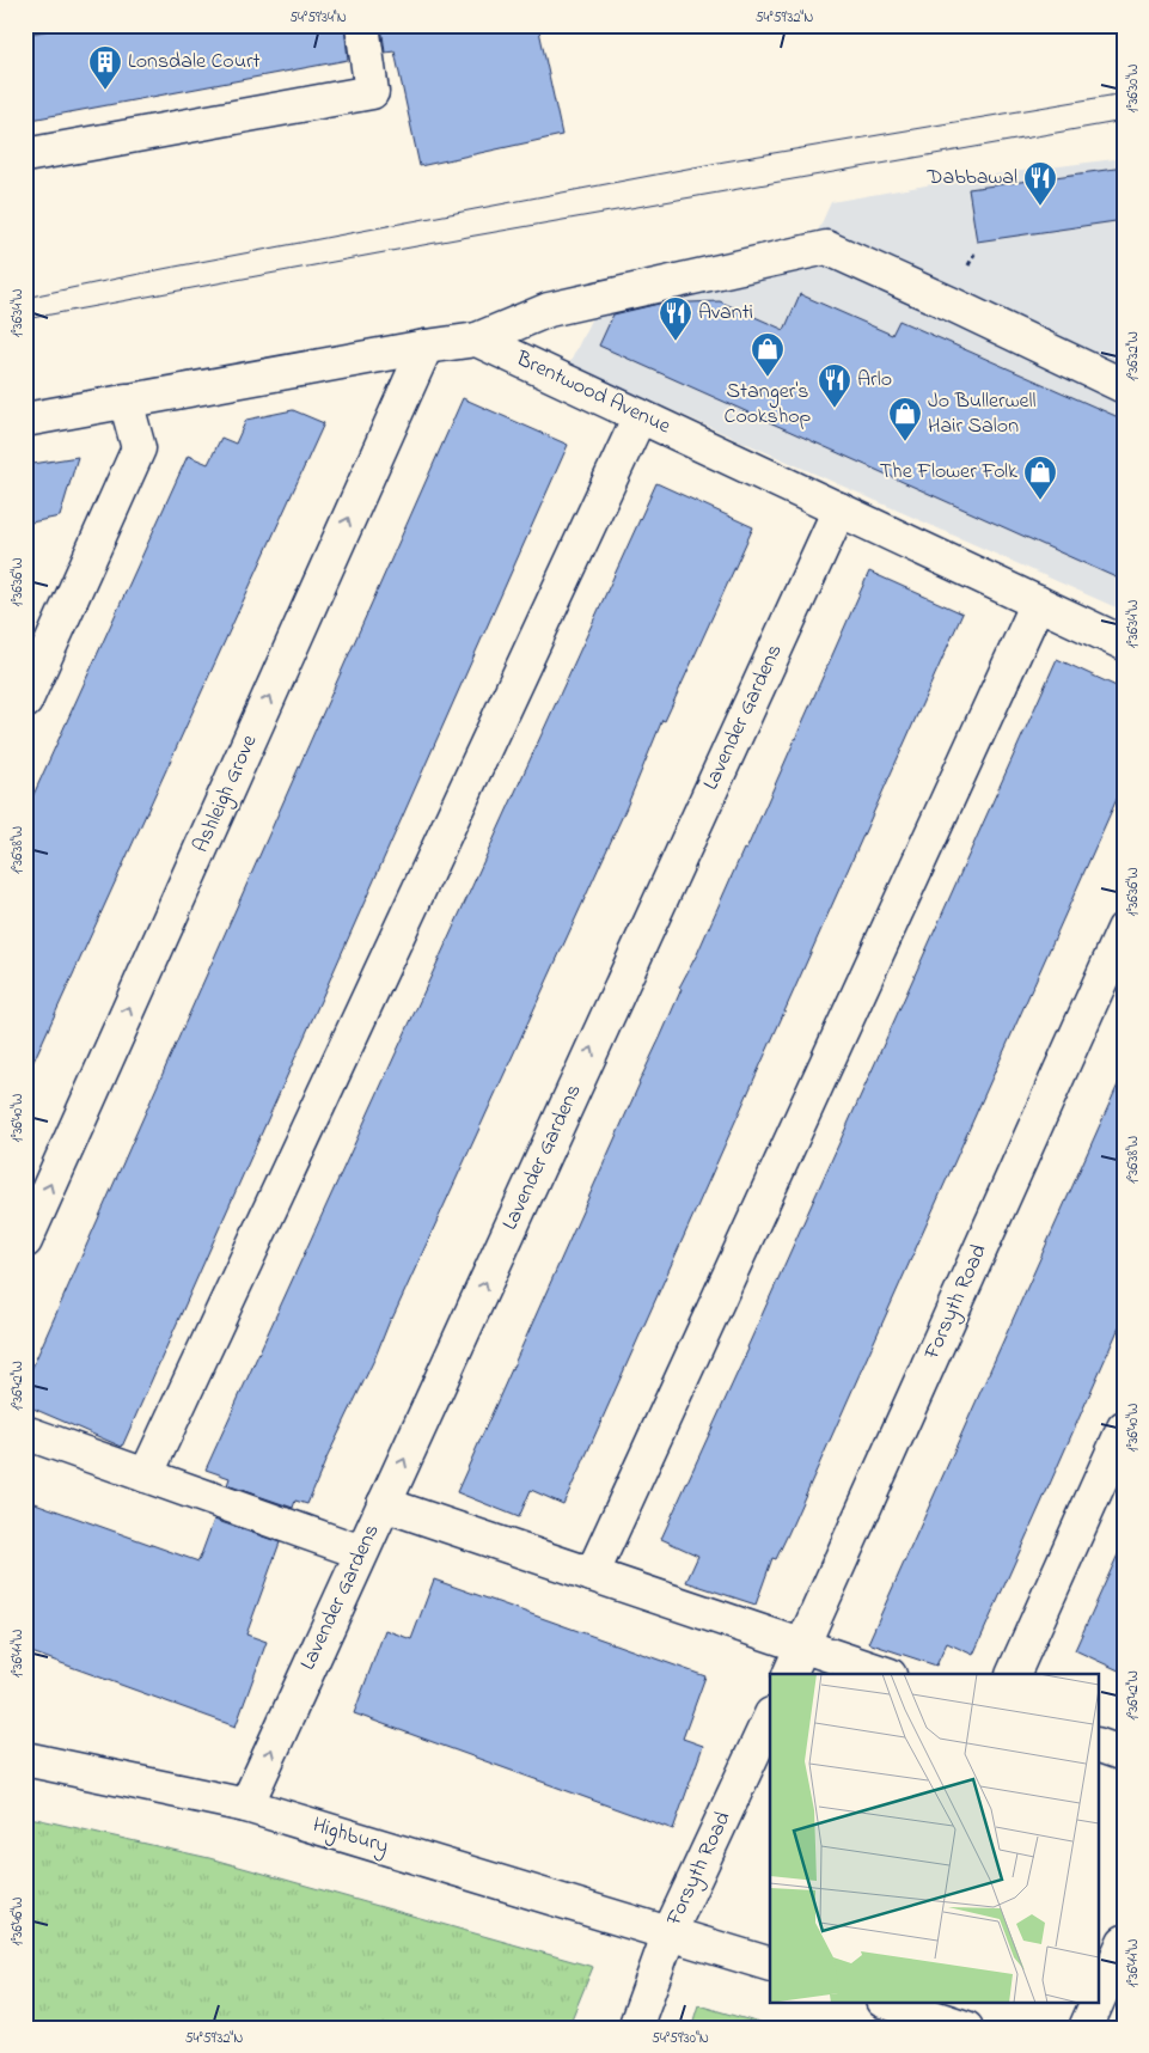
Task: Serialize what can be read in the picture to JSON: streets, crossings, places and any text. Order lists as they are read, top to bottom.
{
  "streets": {
    "street": [
      "Brentwood Avenue",
      "Lavender Gardens",
      "Ashleigh Grove",
      "Forsyth Road",
      "Highbury"
    ]
  },
  "crossings": [
    ["Brentwood Avenue", "Lavender Gardens"],
    ["Lavender Gardens", "Highbury"],
    ["Forsyth Road", "Highbury"]
  ],
  "places": {
    "building": ["Lonsdale Court"],
    "restaurant": ["Dabbawal", "Avanti", "Arlo"],
    "shop": ["Stanger's Cookshop", "Jo Bullerwell Hair Salon", "The Flower Folk"]
  },
  "coordinates": [
    "54°59'34\"N",
    "54°59'32\"N",
    "1°36'30\"W",
    "1°36'34\"W",
    "1°36'32\"W",
    "1°36'36\"W",
    "1°36'38\"W",
    "1°36'40\"W",
    "1°36'42\"W",
    "1°36'44\"W",
    "1°36'46\"W",
    "54°59'30\"N"
  ]
}
